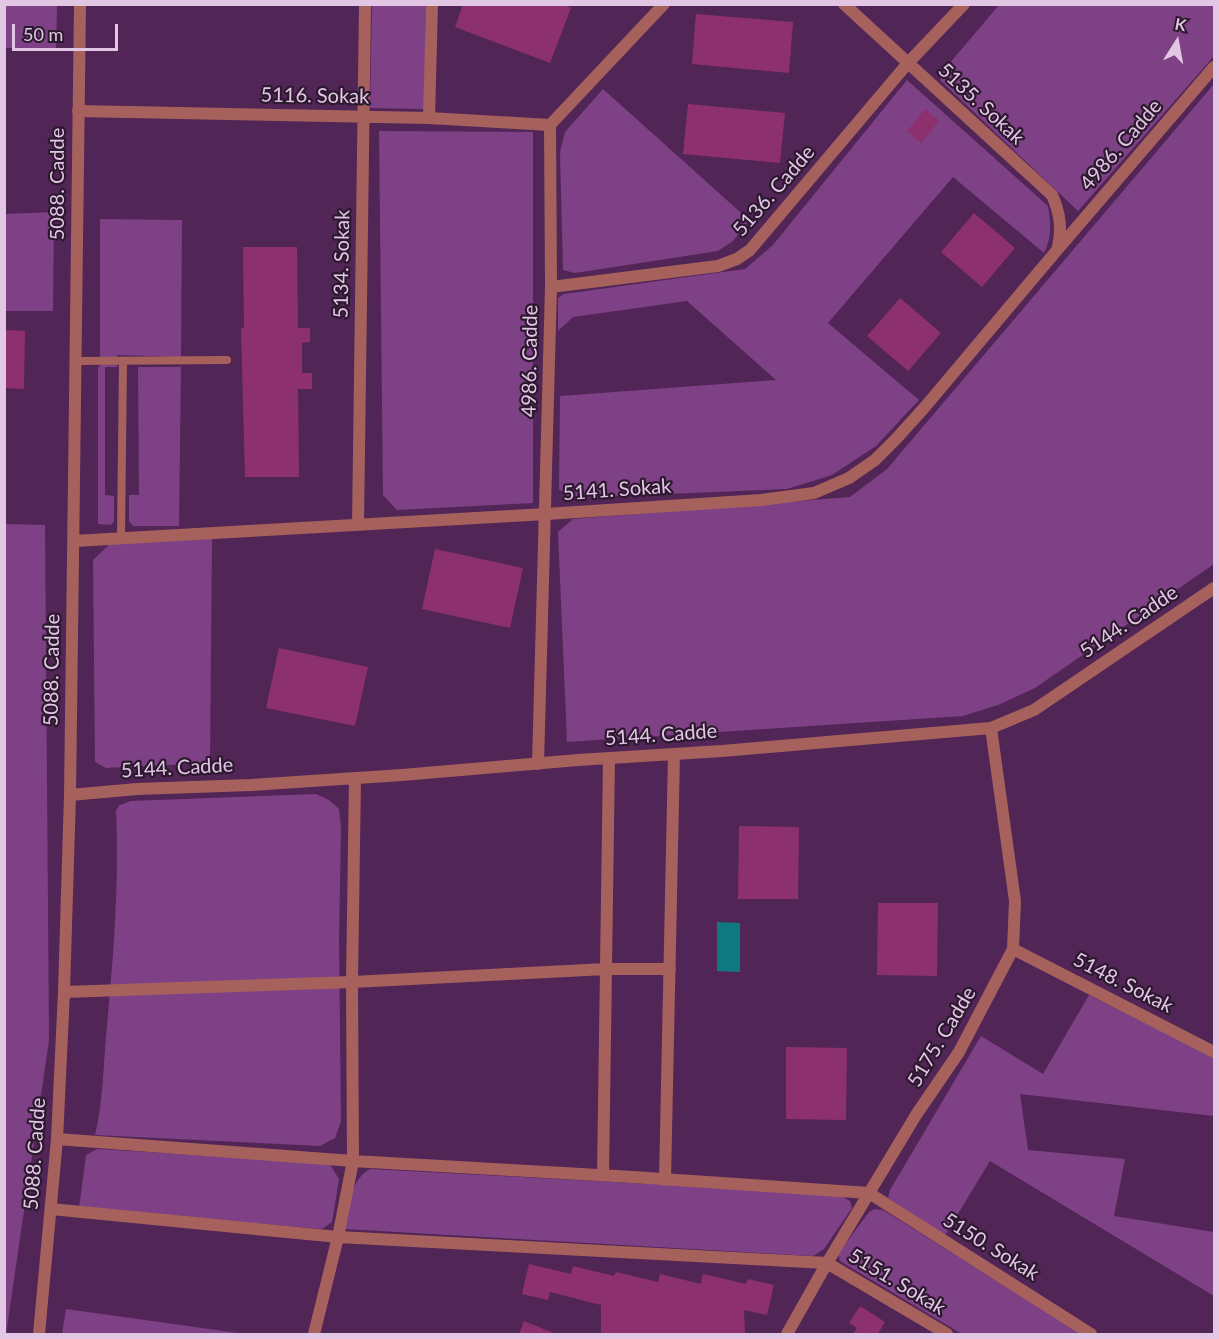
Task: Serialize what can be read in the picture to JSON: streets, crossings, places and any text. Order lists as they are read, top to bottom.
{
  "streets": {
    "street": [
      "5116. Sokak",
      "5135. Sokak",
      "4986. Cadde",
      "5088. Cadde",
      "5136. Cadde",
      "5134. Sokak",
      "5141. Sokak",
      "5144. Cadde",
      "5148. Sokak",
      "5175. Cadde",
      "5150. Sokak",
      "5151. Sokak"
    ]
  },
  "crossings": [
    ["5116. Sokak", "4986. Cadde"],
    ["5116. Sokak", "5088. Cadde"],
    ["5116. Sokak", "5134. Sokak"],
    ["5135. Sokak", "4986. Cadde"],
    ["5135. Sokak", "5136. Cadde"],
    ["5135. Sokak", "5141. Sokak"],
    ["4986. Cadde", "5136. Cadde"],
    ["4986. Cadde", "5141. Sokak"],
    ["4986. Cadde", "5144. Cadde"],
    ["5088. Cadde", "5141. Sokak"],
    ["5088. Cadde", "5144. Cadde"],
    ["5134. Sokak", "5141. Sokak"],
    ["5144. Cadde", "5175. Cadde"],
    ["5148. Sokak", "5175. Cadde"],
    ["5175. Cadde", "5150. Sokak"],
    ["5175. Cadde", "5151. Sokak"]
  ],
  "scale_bar": "50 m",
  "north": "top"
}
